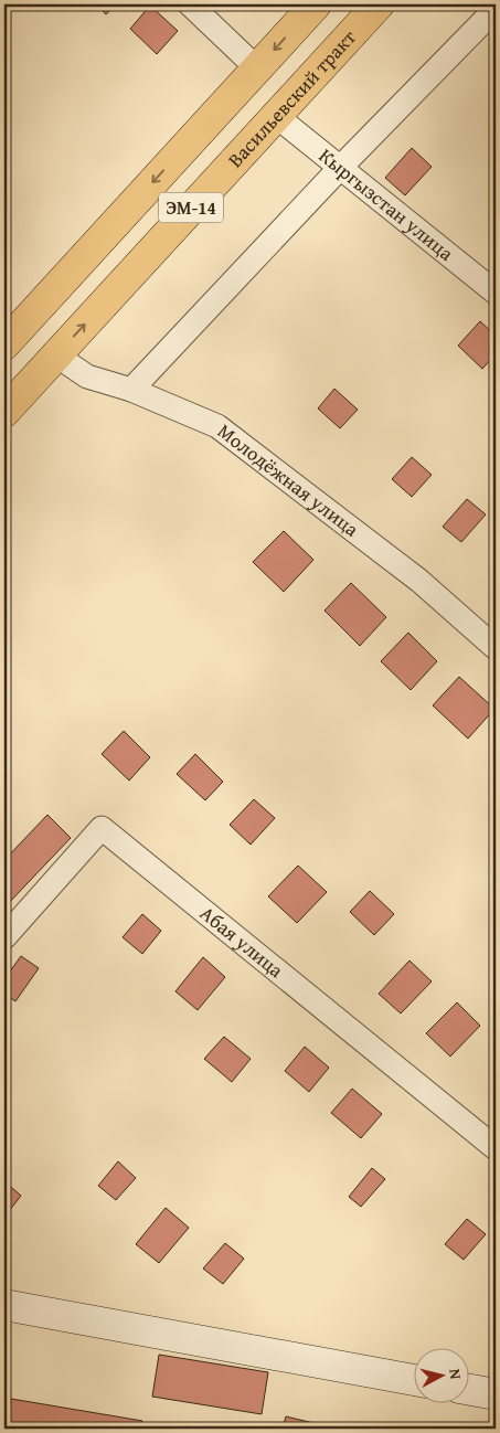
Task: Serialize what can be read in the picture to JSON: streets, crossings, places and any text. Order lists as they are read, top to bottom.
{
  "streets": {
    "main road": ["Васильевский тракт", "ЭМ-14"],
    "street": ["Кыргызстан улица", "Молодёжная улица", "Абая улица"]
  },
  "crossings": [
    ["Васильевский тракт", "Кыргызстан улица"],
    ["Васильевский тракт", "Молодёжная улица"]
  ],
  "north": "right"
}
